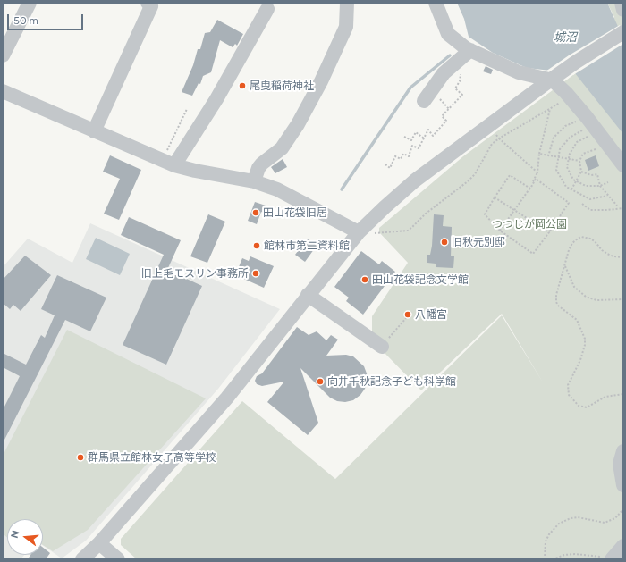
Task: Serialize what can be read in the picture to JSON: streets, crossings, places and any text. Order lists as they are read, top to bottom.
{
  "water": ["城沼"],
  "parks": ["つつじが岡公園"],
  "places": [
    "尾曳稲荷神社",
    "田山花袋旧居",
    "旧秋元別邸",
    "館林市第二資料館",
    "旧上毛モスリン事務所",
    "田山花袋記念文学館",
    "八幡宮",
    "向井千秋記念子ども科学館",
    "群馬県立館林女子高等学校"
  ],
  "scale_bar": "50 m",
  "north": "left"
}
